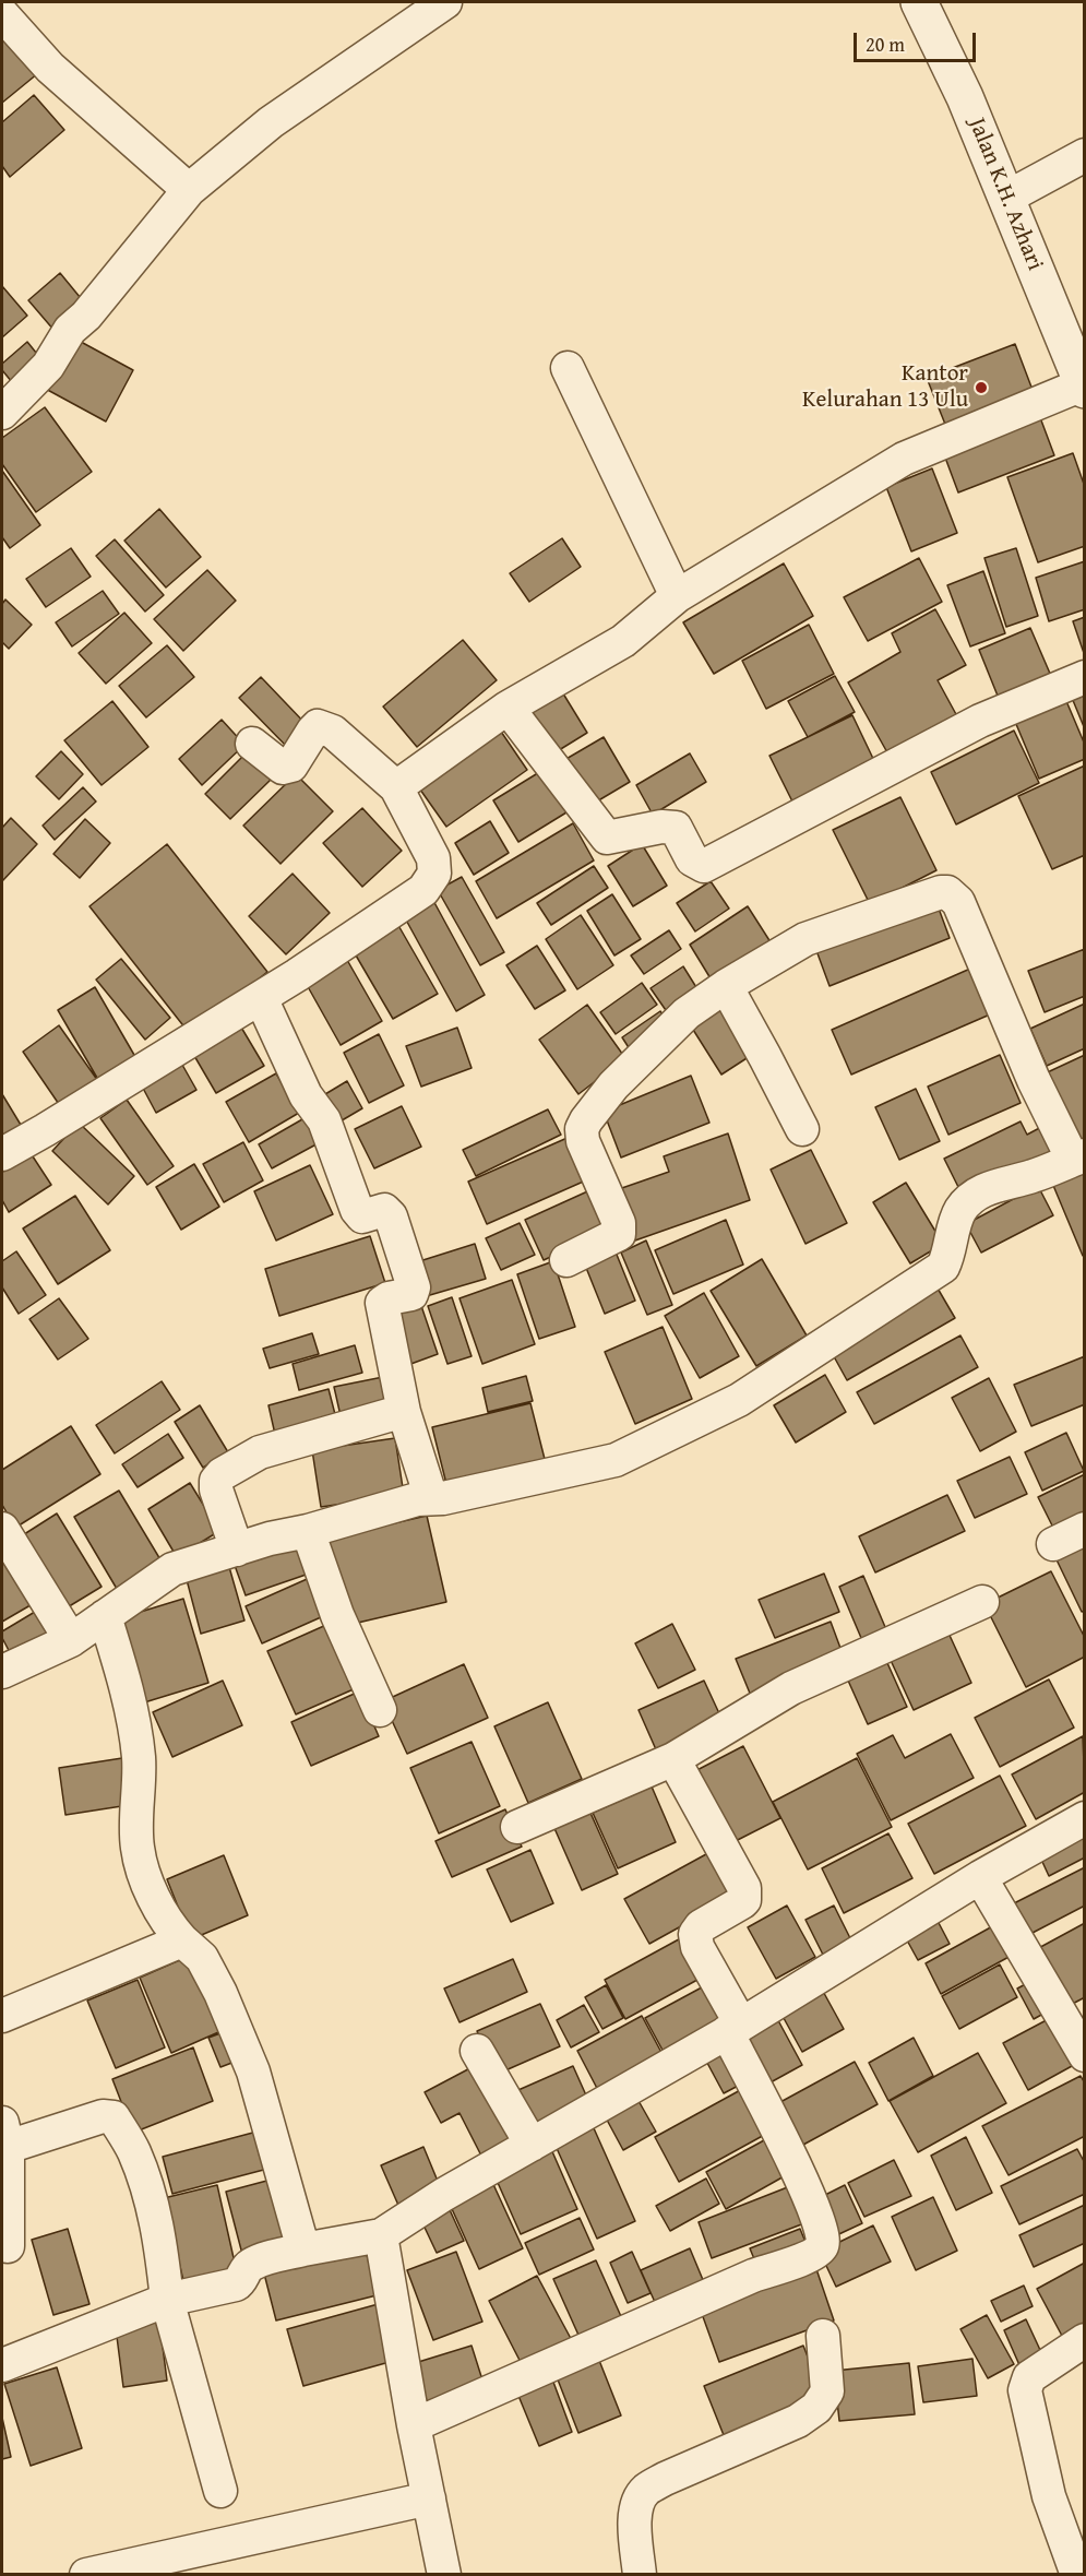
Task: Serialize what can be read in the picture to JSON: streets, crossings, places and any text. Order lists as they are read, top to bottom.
{
  "streets": {
    "street": ["Jalan K.H. Azhari"]
  },
  "places": ["Kantor Kelurahan 13 Ulu"],
  "scale_bar": "20 m"
}
